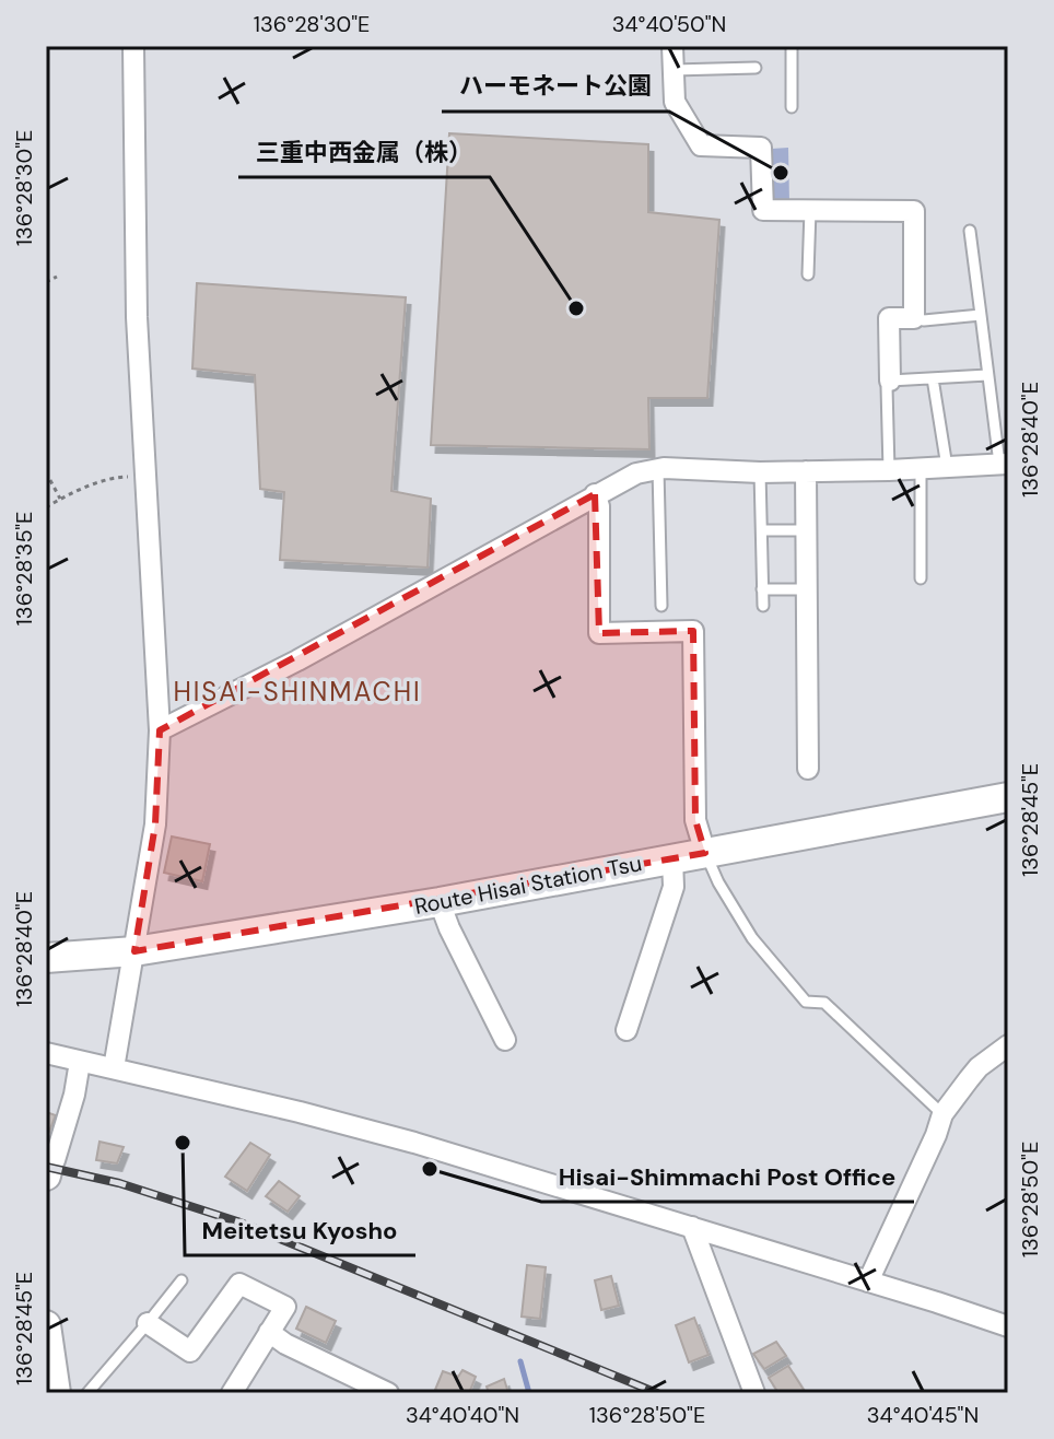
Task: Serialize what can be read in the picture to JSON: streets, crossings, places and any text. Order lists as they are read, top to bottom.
{
  "streets": {
    "main road": ["Route Hisai Station Tsu"]
  },
  "districts": ["HISAI-SHINMACHI"],
  "places": [
    "ハーモネート公園",
    "三重中西金属（株）",
    "Meitetsu Kyosho",
    "Hisai-Shimmachi Post Office"
  ],
  "coordinates": [
    "136°28'30\"E",
    "34°40'50\"N",
    "136°28'40\"E",
    "136°28'35\"E",
    "136°28'45\"E",
    "136°28'50\"E",
    "34°40'40\"N",
    "34°40'45\"N"
  ]
}
